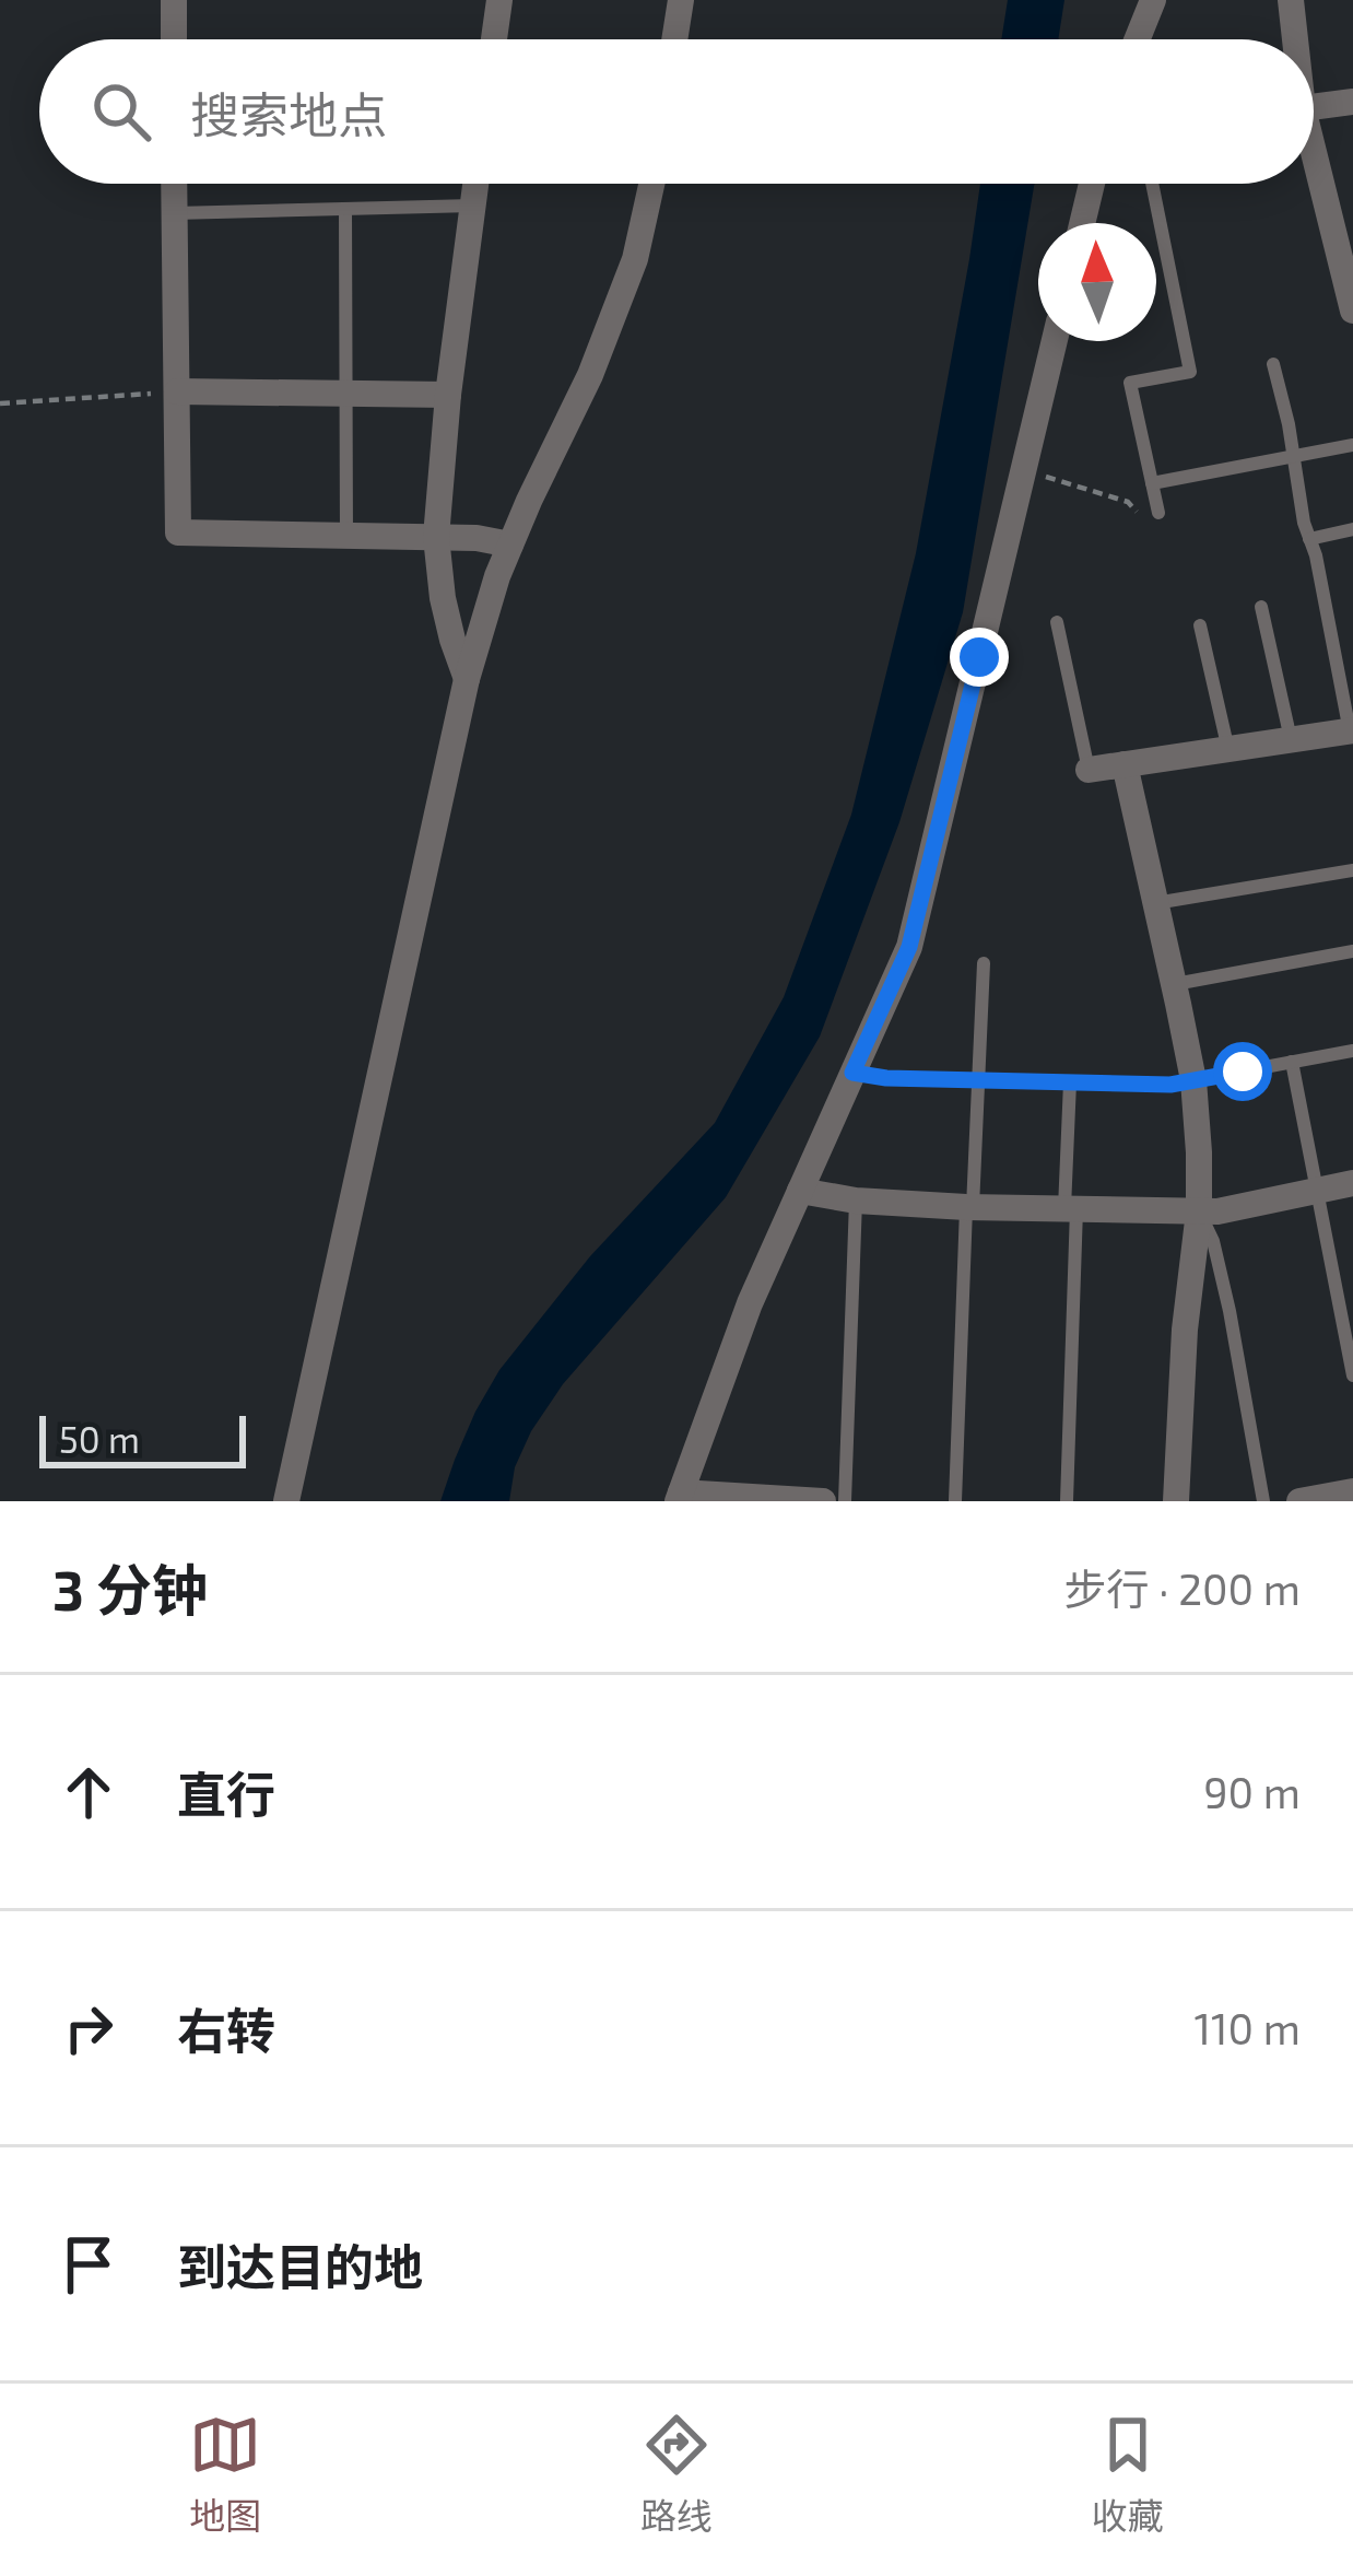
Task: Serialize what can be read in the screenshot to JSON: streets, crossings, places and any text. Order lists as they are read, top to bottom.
{
  "scale_bar": "50 m",
  "north": "top",
  "page": {
    "search": "搜索地点",
    "scale": "50 m",
    "heading": ["3 分钟", "步行 · 200 m"],
    "list": [
      ["直行", "90 m"],
      ["右转", "110 m"],
      "到达目的地"
    ],
    "nav": ["地图", "路线", "收藏"]
  }
}
